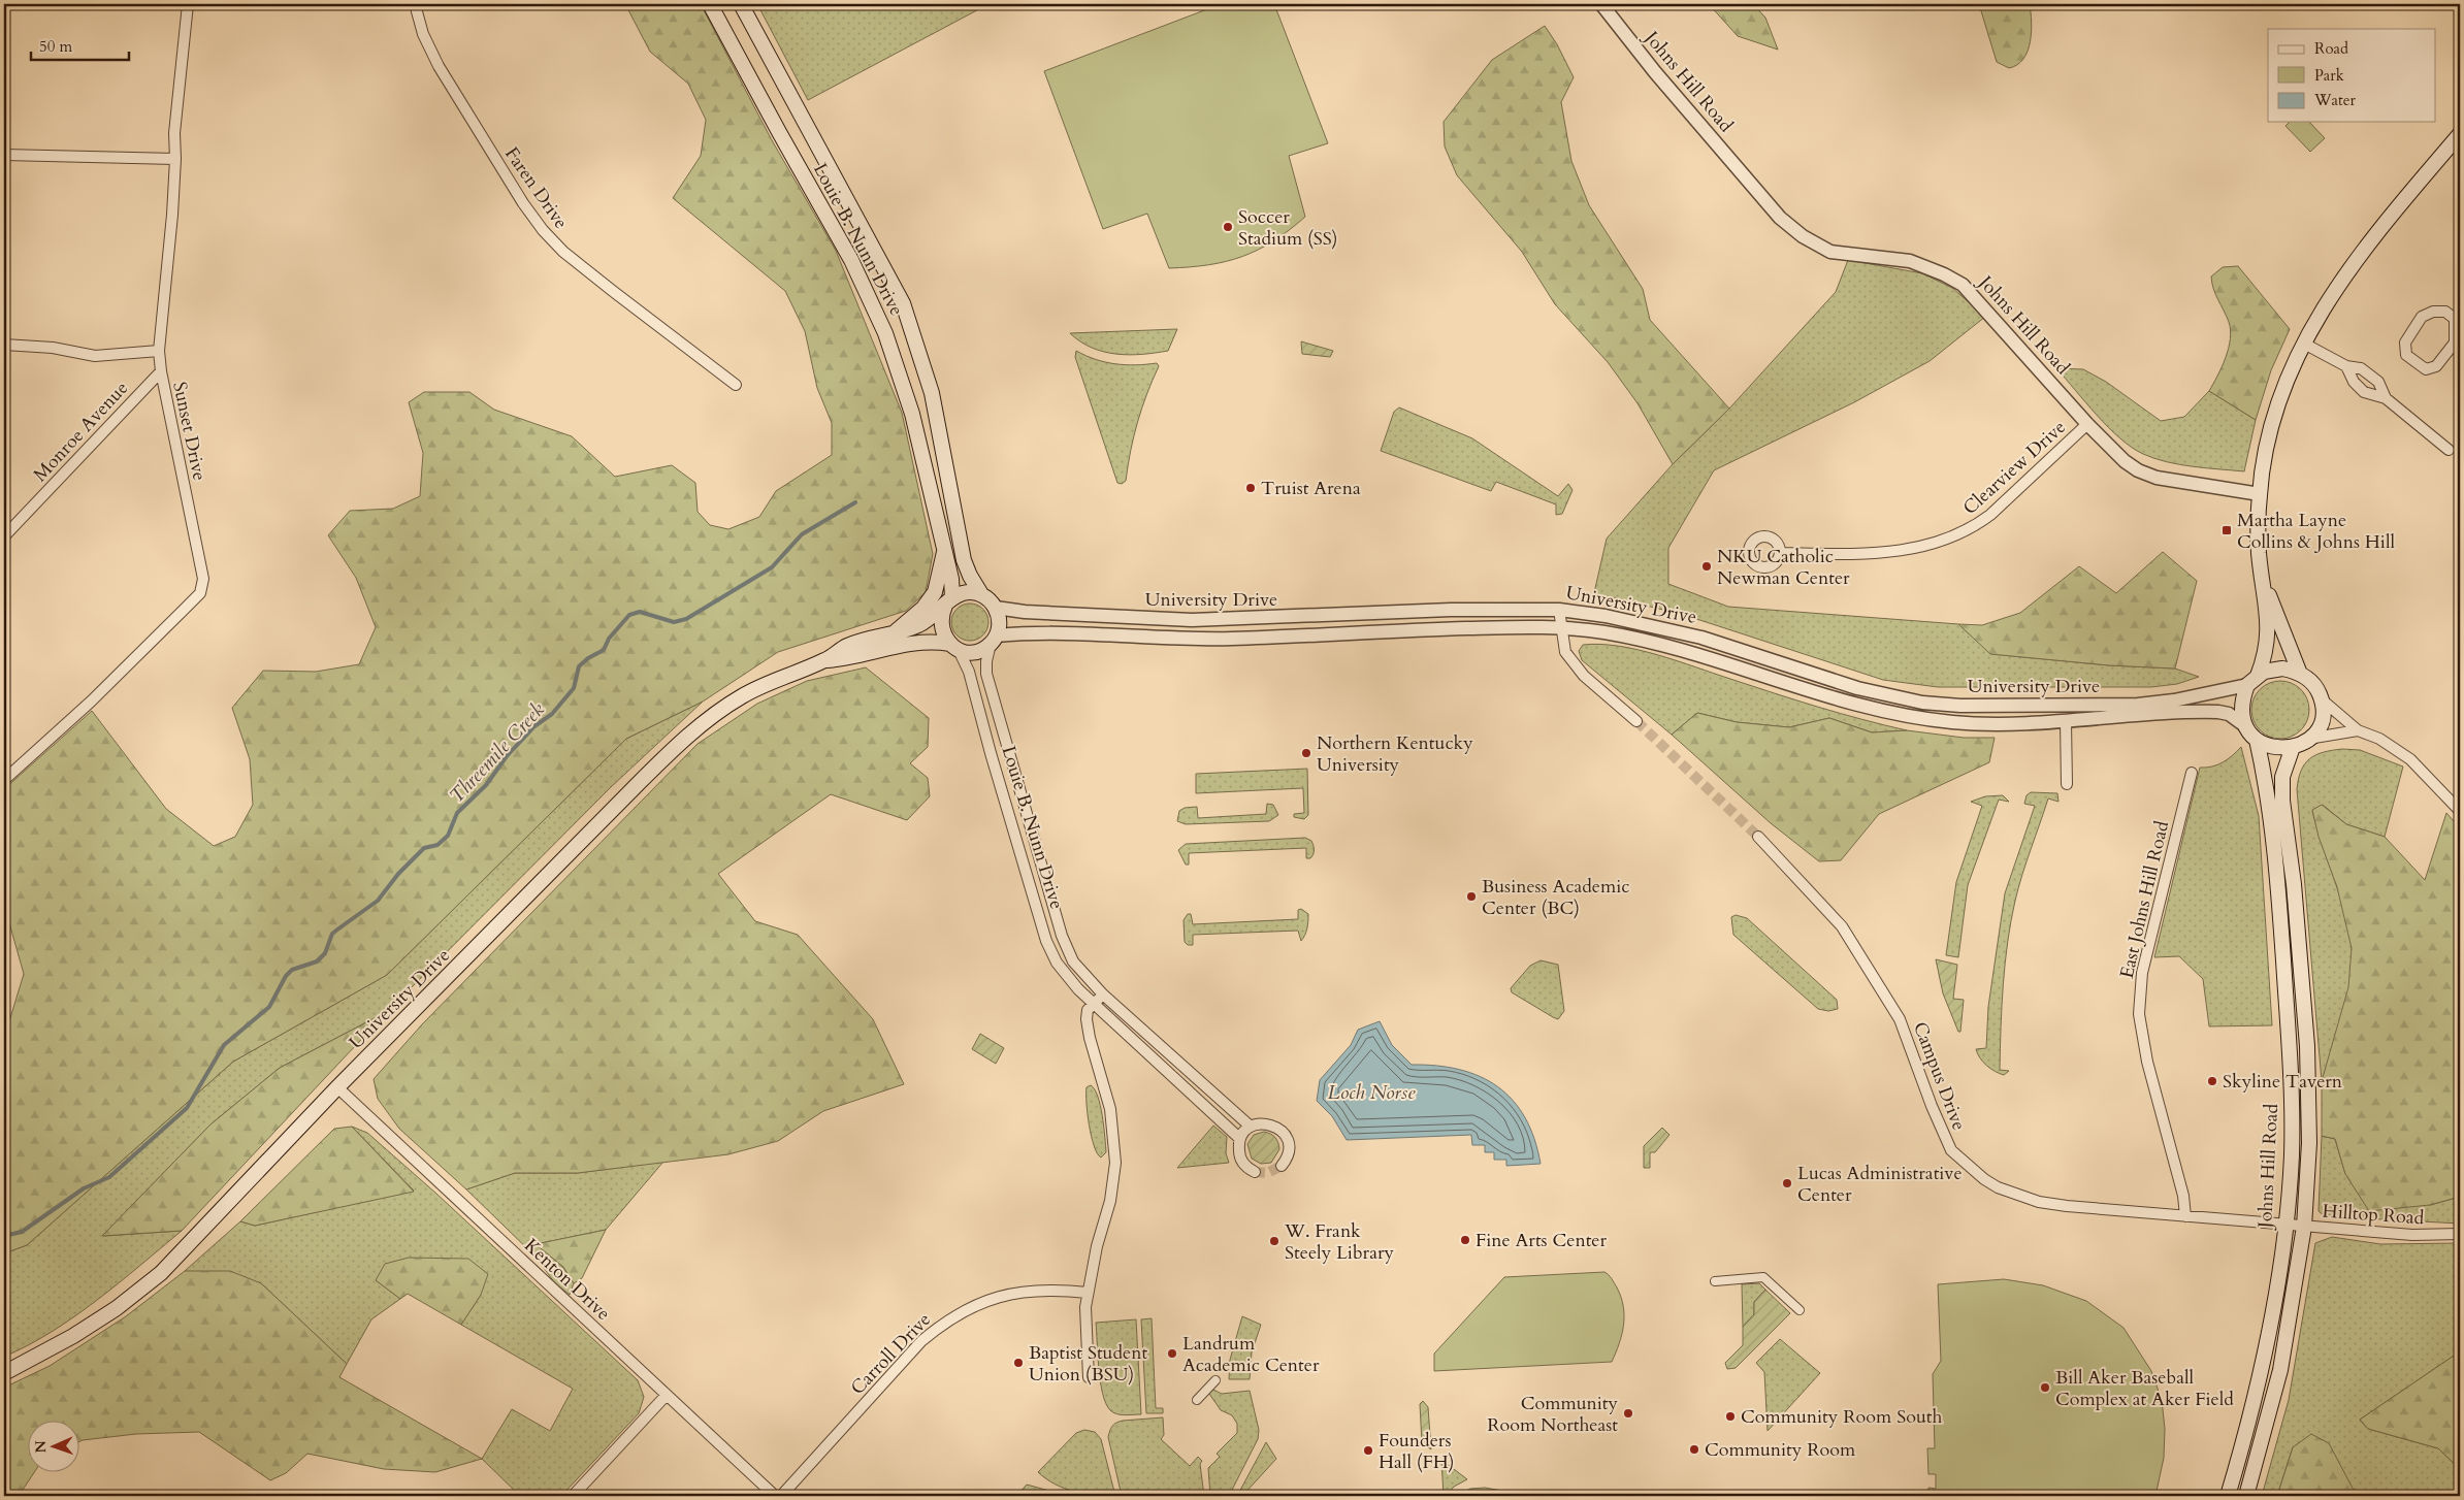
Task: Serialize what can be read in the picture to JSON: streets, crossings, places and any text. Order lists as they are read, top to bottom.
{
  "streets": {
    "main road": ["Johns Hill Road", "Louie B. Nunn Drive", "University Drive"],
    "street": [
      "Faren Drive",
      "Monroe Avenue",
      "Sunset Drive",
      "Clearview Drive",
      "East Johns Hill Road",
      "Campus Drive",
      "Hilltop Road",
      "Kenton Drive",
      "Carroll Drive"
    ]
  },
  "crossings": [
    ["Johns Hill Road", "Clearview Drive"],
    ["Johns Hill Road", "University Drive"],
    ["Johns Hill Road", "Campus Drive"],
    ["Johns Hill Road", "Hilltop Road"],
    ["Louie B. Nunn Drive", "University Drive"],
    ["Monroe Avenue", "Sunset Drive"],
    ["University Drive", "Kenton Drive"],
    ["East Johns Hill Road", "Campus Drive"],
    ["Campus Drive", "Hilltop Road"]
  ],
  "water": ["Threemile Creek", "Loch Norse"],
  "places": {
    "other": [
      "Soccer Stadium (SS)",
      "Truist Arena",
      "NKU Catholic Newman Center",
      "Northern Kentucky University",
      "Business Academic Center (BC)",
      "Skyline Tavern",
      "Lucas Administrative Center",
      "Fine Arts Center",
      "W. Frank Steely Library",
      "Landrum Academic Center",
      "Baptist Student Union (BSU)",
      "Bill Aker Baseball Complex at Aker Field",
      "Community Room Northeast",
      "Community Room South",
      "Community Room",
      "Founders Hall (FH)"
    ],
    "transit": ["Martha Layne Collins & Johns Hill"]
  },
  "legend": ["Road", "Park", "Water"],
  "scale_bar": "50 m",
  "north": "left"
}
